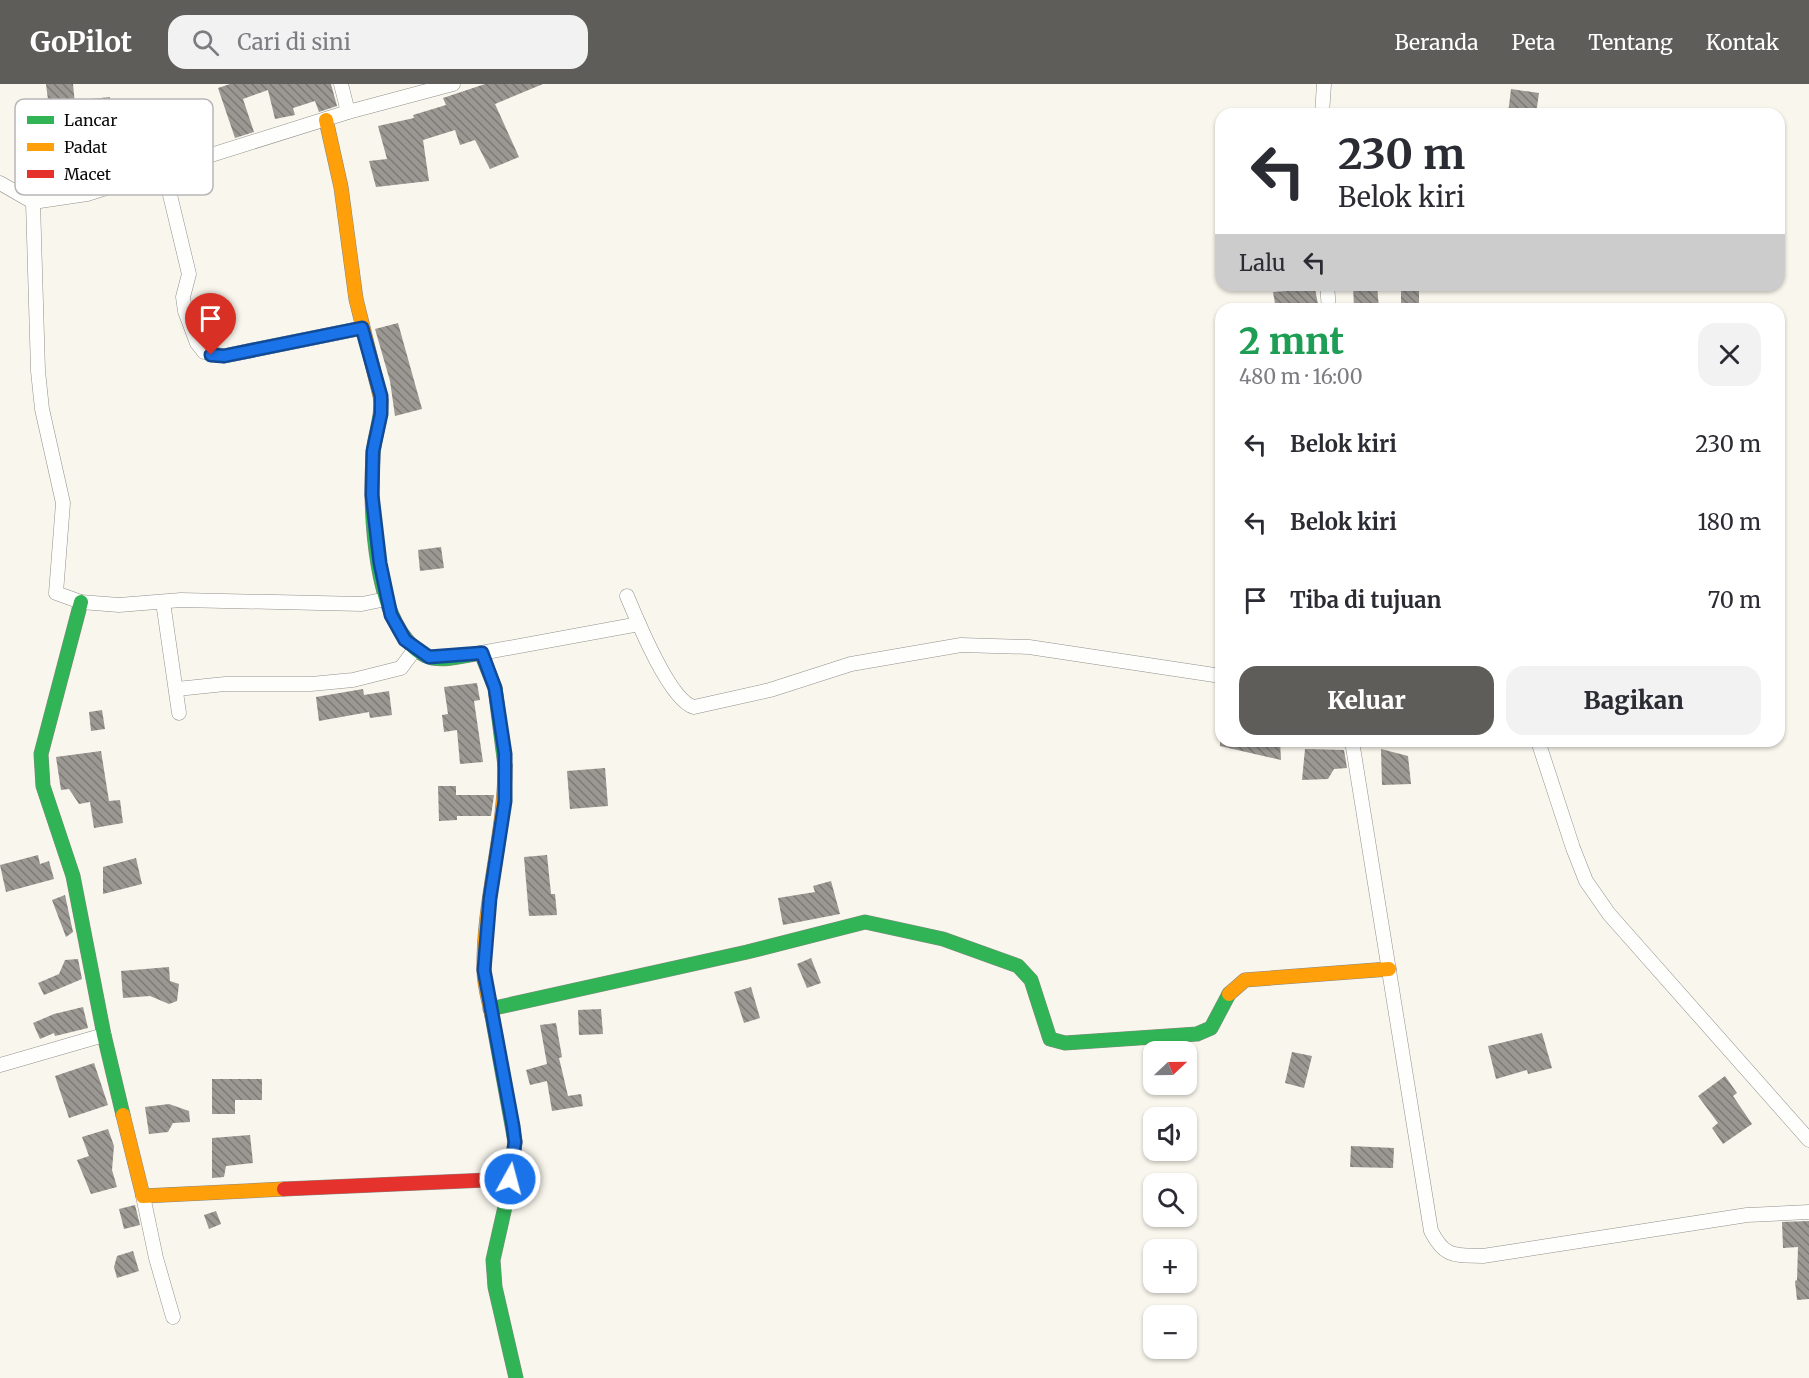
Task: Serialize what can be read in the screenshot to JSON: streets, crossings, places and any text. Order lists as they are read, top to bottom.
{
  "legend": ["Lancar", "Padat", "Macet"],
  "north": "right",
  "page": {
    "header": "GoPilot",
    "search": "Cari di sini",
    "nav": [
      "Beranda",
      "Peta",
      "Tentang",
      "Kontak"
    ],
    "turn": ["230 m", "Belok kiri"],
    "then": "Lalu",
    "heading": ["2 mnt", "480 m · 16:00"],
    "list": [
      {
        "name": "Belok kiri",
        "value": "230 m"
      },
      {
        "name": "Belok kiri",
        "value": "180 m"
      },
      {
        "name": "Tiba di tujuan",
        "value": "70 m"
      }
    ],
    "buttons": ["Keluar", "Bagikan"],
    "map_buttons": ["+", "−"]
  }
}
